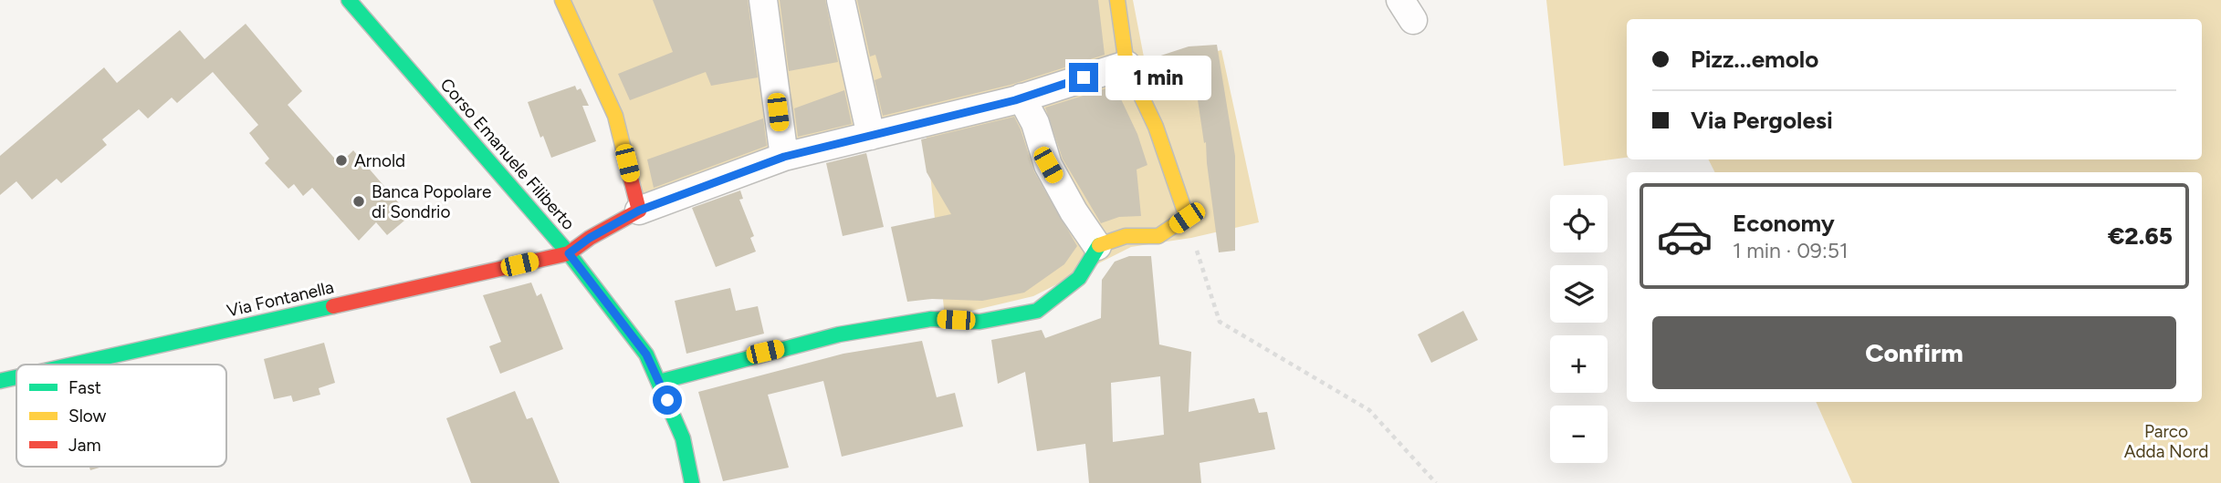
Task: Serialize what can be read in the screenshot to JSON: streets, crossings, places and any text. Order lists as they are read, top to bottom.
{
  "streets": {
    "street": ["Corso Emanuele Filiberto", "Via Fontanella"]
  },
  "crossings": [
    ["Corso Emanuele Filiberto", "Via Fontanella"]
  ],
  "parks": ["Parco Adda Nord"],
  "places": ["Arnold", "Banca Popolare di Sondrio"],
  "legend": ["Fast", "Slow", "Jam"],
  "page": {
    "banner": ["Pizz...emolo", "Via Pergolesi"],
    "bubble": "1 min",
    "list": [
      {
        "name": "Economy",
        "note": "1 min · 09:51",
        "value": "€2.65"
      }
    ],
    "map_buttons": ["+", "−"],
    "buttons": "Confirm"
  }
}
